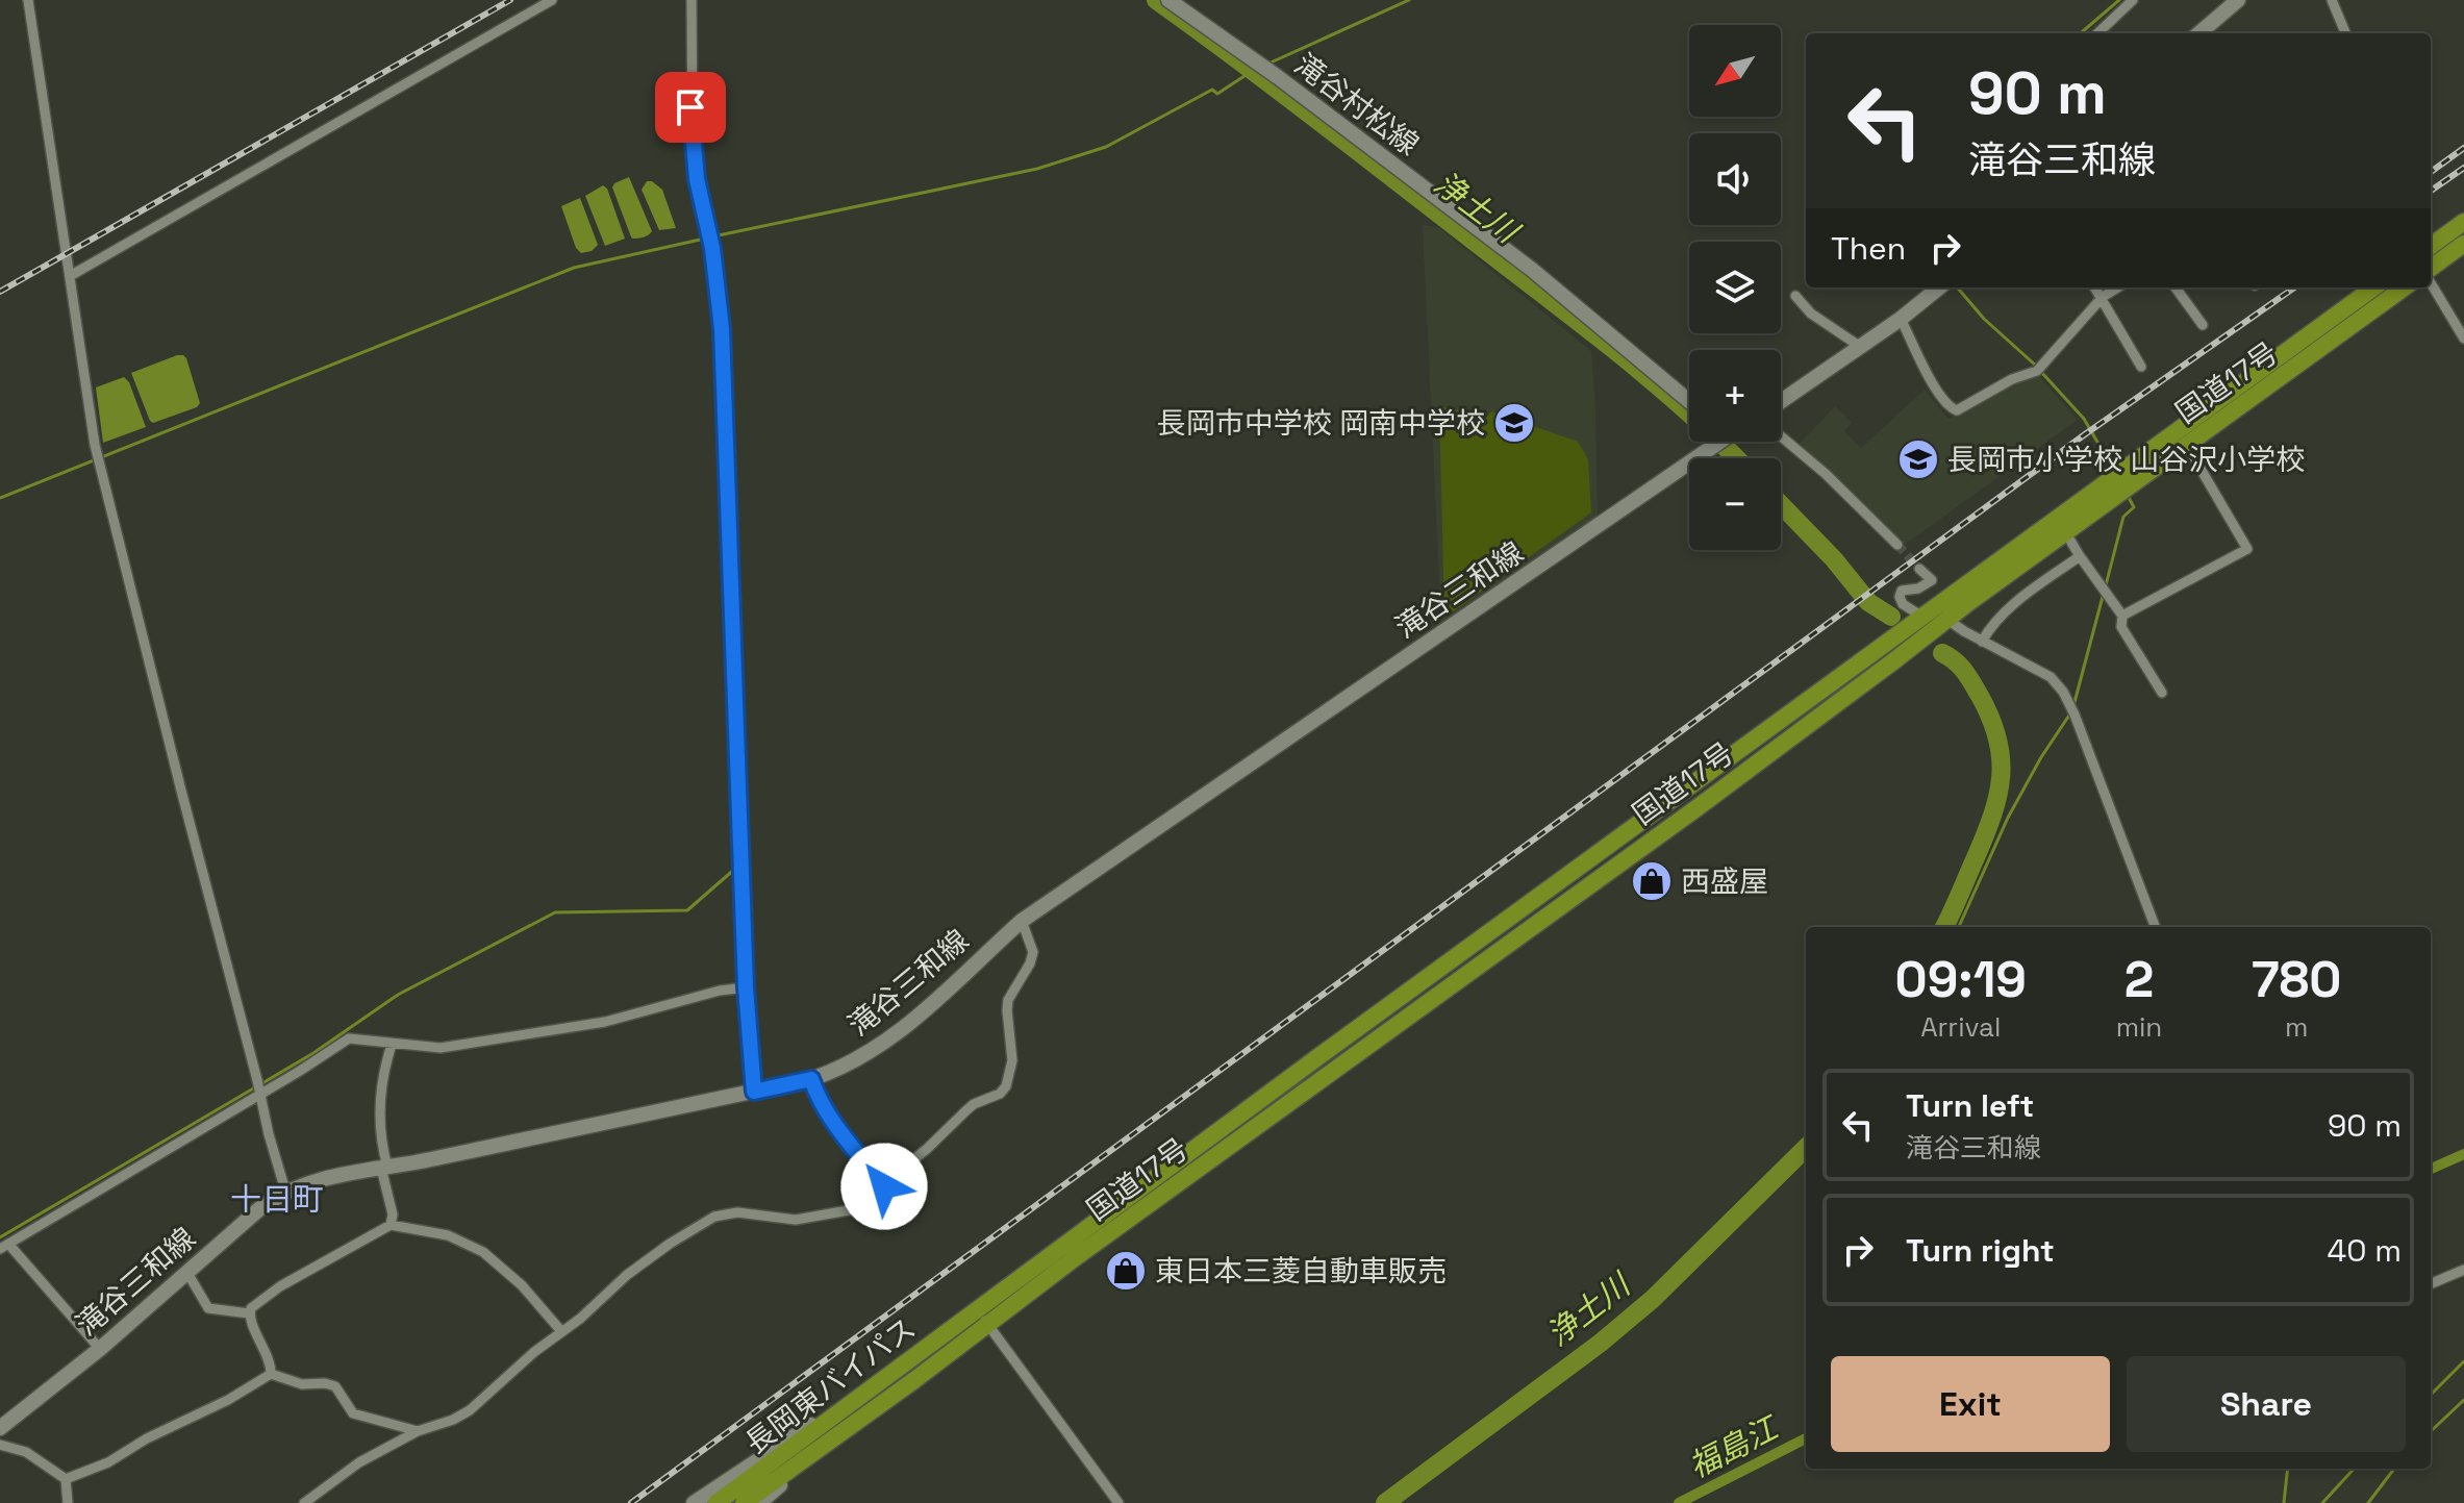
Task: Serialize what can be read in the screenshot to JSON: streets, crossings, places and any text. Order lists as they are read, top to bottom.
{
  "streets": {
    "highway": ["国道17号", "長岡東バイパス"],
    "main road": ["滝谷村松線", "滝谷三和線"]
  },
  "crossings": [
    ["国道17号", "長岡東バイパス"]
  ],
  "districts": ["十日町"],
  "water": ["浄土川", "福島江"],
  "places": {
    "school or university": ["長岡市中学校 岡南中学校", "長岡市小学校 山谷沢小学校"],
    "shop": ["西盛屋", "東日本三菱自動車販売"]
  },
  "north": "bottom left",
  "page": {
    "map_buttons": ["+", "−"],
    "turn": ["90 m", "滝谷三和線"],
    "then": "Then",
    "eta": [
      "09:19",
      "Arrival",
      "2",
      "min",
      "780",
      "m"
    ],
    "list": [
      {
        "name": "Turn left",
        "note": "滝谷三和線",
        "value": "90 m"
      },
      {
        "name": "Turn right",
        "value": "40 m"
      }
    ],
    "buttons": ["Exit", "Share"]
  }
}
